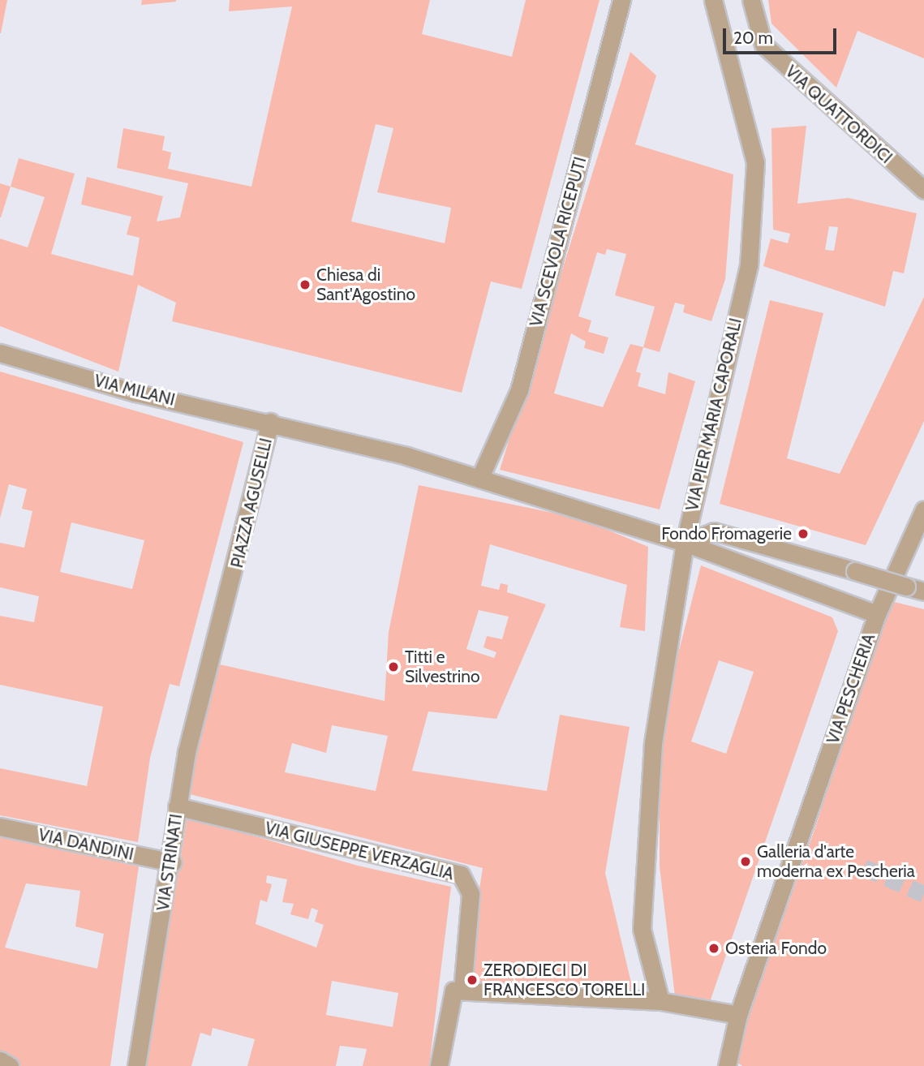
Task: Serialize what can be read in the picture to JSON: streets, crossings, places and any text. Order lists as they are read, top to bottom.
{
  "streets": {
    "street": [
      "VIA QUATTORDICI",
      "VIA SCEVOLA RICEPUTI",
      "VIA MILANI",
      "VIA PIER MARIA CAPORALI",
      "PIAZZA AGUSELLI",
      "VIA PESCHERIA",
      "VIA DANDINI",
      "VIA GIUSEPPE VERZAGLIA",
      "VIA STRINATI"
    ]
  },
  "crossings": [
    ["VIA SCEVOLA RICEPUTI", "PIAZZA AGUSELLI"],
    ["VIA SCEVOLA RICEPUTI", "VIA PESCHERIA"],
    ["VIA MILANI", "PIAZZA AGUSELLI"],
    ["VIA PIER MARIA CAPORALI", "VIA PESCHERIA"],
    ["PIAZZA AGUSELLI", "VIA PESCHERIA"],
    ["PIAZZA AGUSELLI", "VIA STRINATI"],
    ["VIA DANDINI", "VIA STRINATI"],
    ["VIA GIUSEPPE VERZAGLIA", "VIA STRINATI"]
  ],
  "places": [
    "Chiesa di Sant'Agostino",
    "Fondo Fromagerie",
    "Titti e Silvestrino",
    "Galleria d'arte moderna ex Pescheria",
    "Osteria Fondo",
    "ZERODIECI DI FRANCESCO TORELLI"
  ],
  "scale_bar": "20 m"
}
